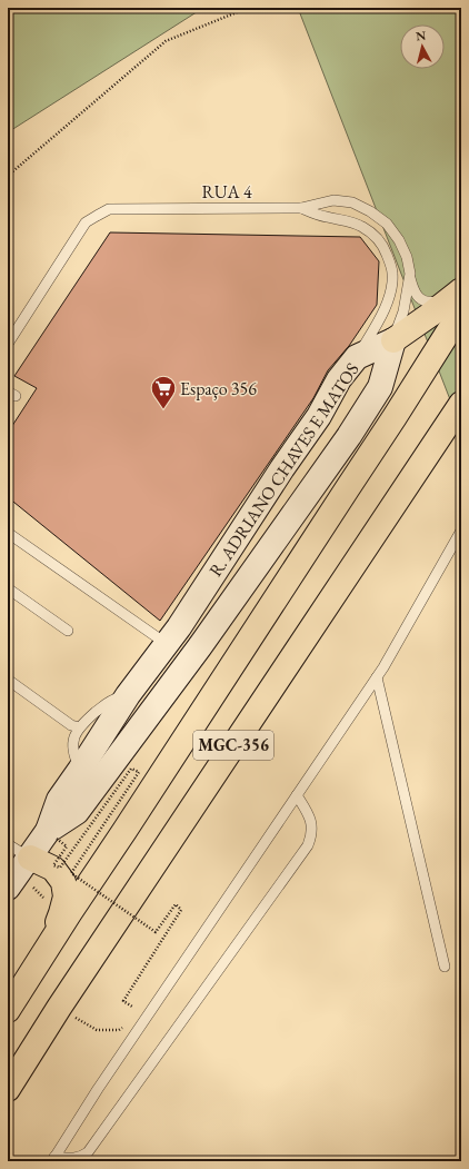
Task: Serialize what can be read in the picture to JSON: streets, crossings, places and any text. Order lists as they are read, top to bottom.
{
  "streets": {
    "highway": ["MGC-356"],
    "street": ["R. ADRIANO CHAVES E MATOS"],
    "lane": ["RUA 4"]
  },
  "crossings": [
    ["RUA 4", "R. ADRIANO CHAVES E MATOS"]
  ],
  "places": {
    "supermarket": ["Espaço 356"]
  },
  "north": "top"
}
